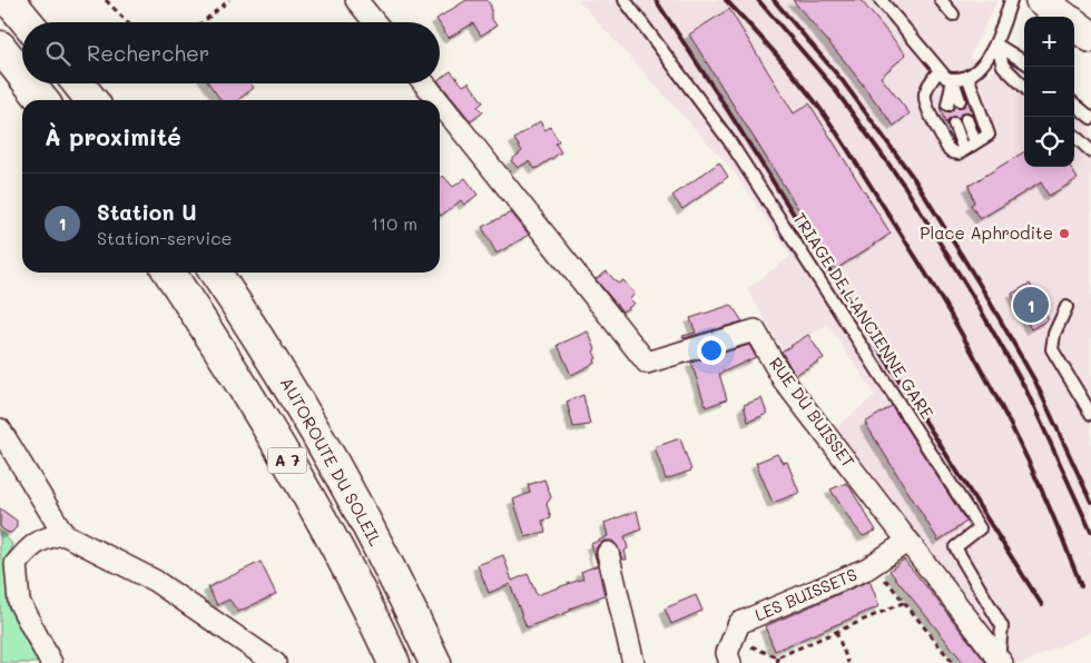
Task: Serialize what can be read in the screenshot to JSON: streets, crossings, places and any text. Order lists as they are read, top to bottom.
{
  "streets": {
    "main road": ["A 7", "AUTOROUTE DU SOLEIL"],
    "street": ["RUE DU BUISSET", "LES BUISSETS"],
    "lane": ["TRIAGE DE L'ANCIENNE GARE"]
  },
  "crossings": [
    ["TRIAGE DE L'ANCIENNE GARE", "RUE DU BUISSET"],
    ["RUE DU BUISSET", "LES BUISSETS"]
  ],
  "places": ["Place Aphrodite"],
  "page": {
    "map_buttons": ["+", "−"],
    "search": "Rechercher",
    "heading": "À proximité",
    "list": [
      {
        "mark": "1",
        "name": "Station U",
        "note": "Station-service",
        "value": "110 m"
      }
    ],
    "pins": "1"
  }
}
